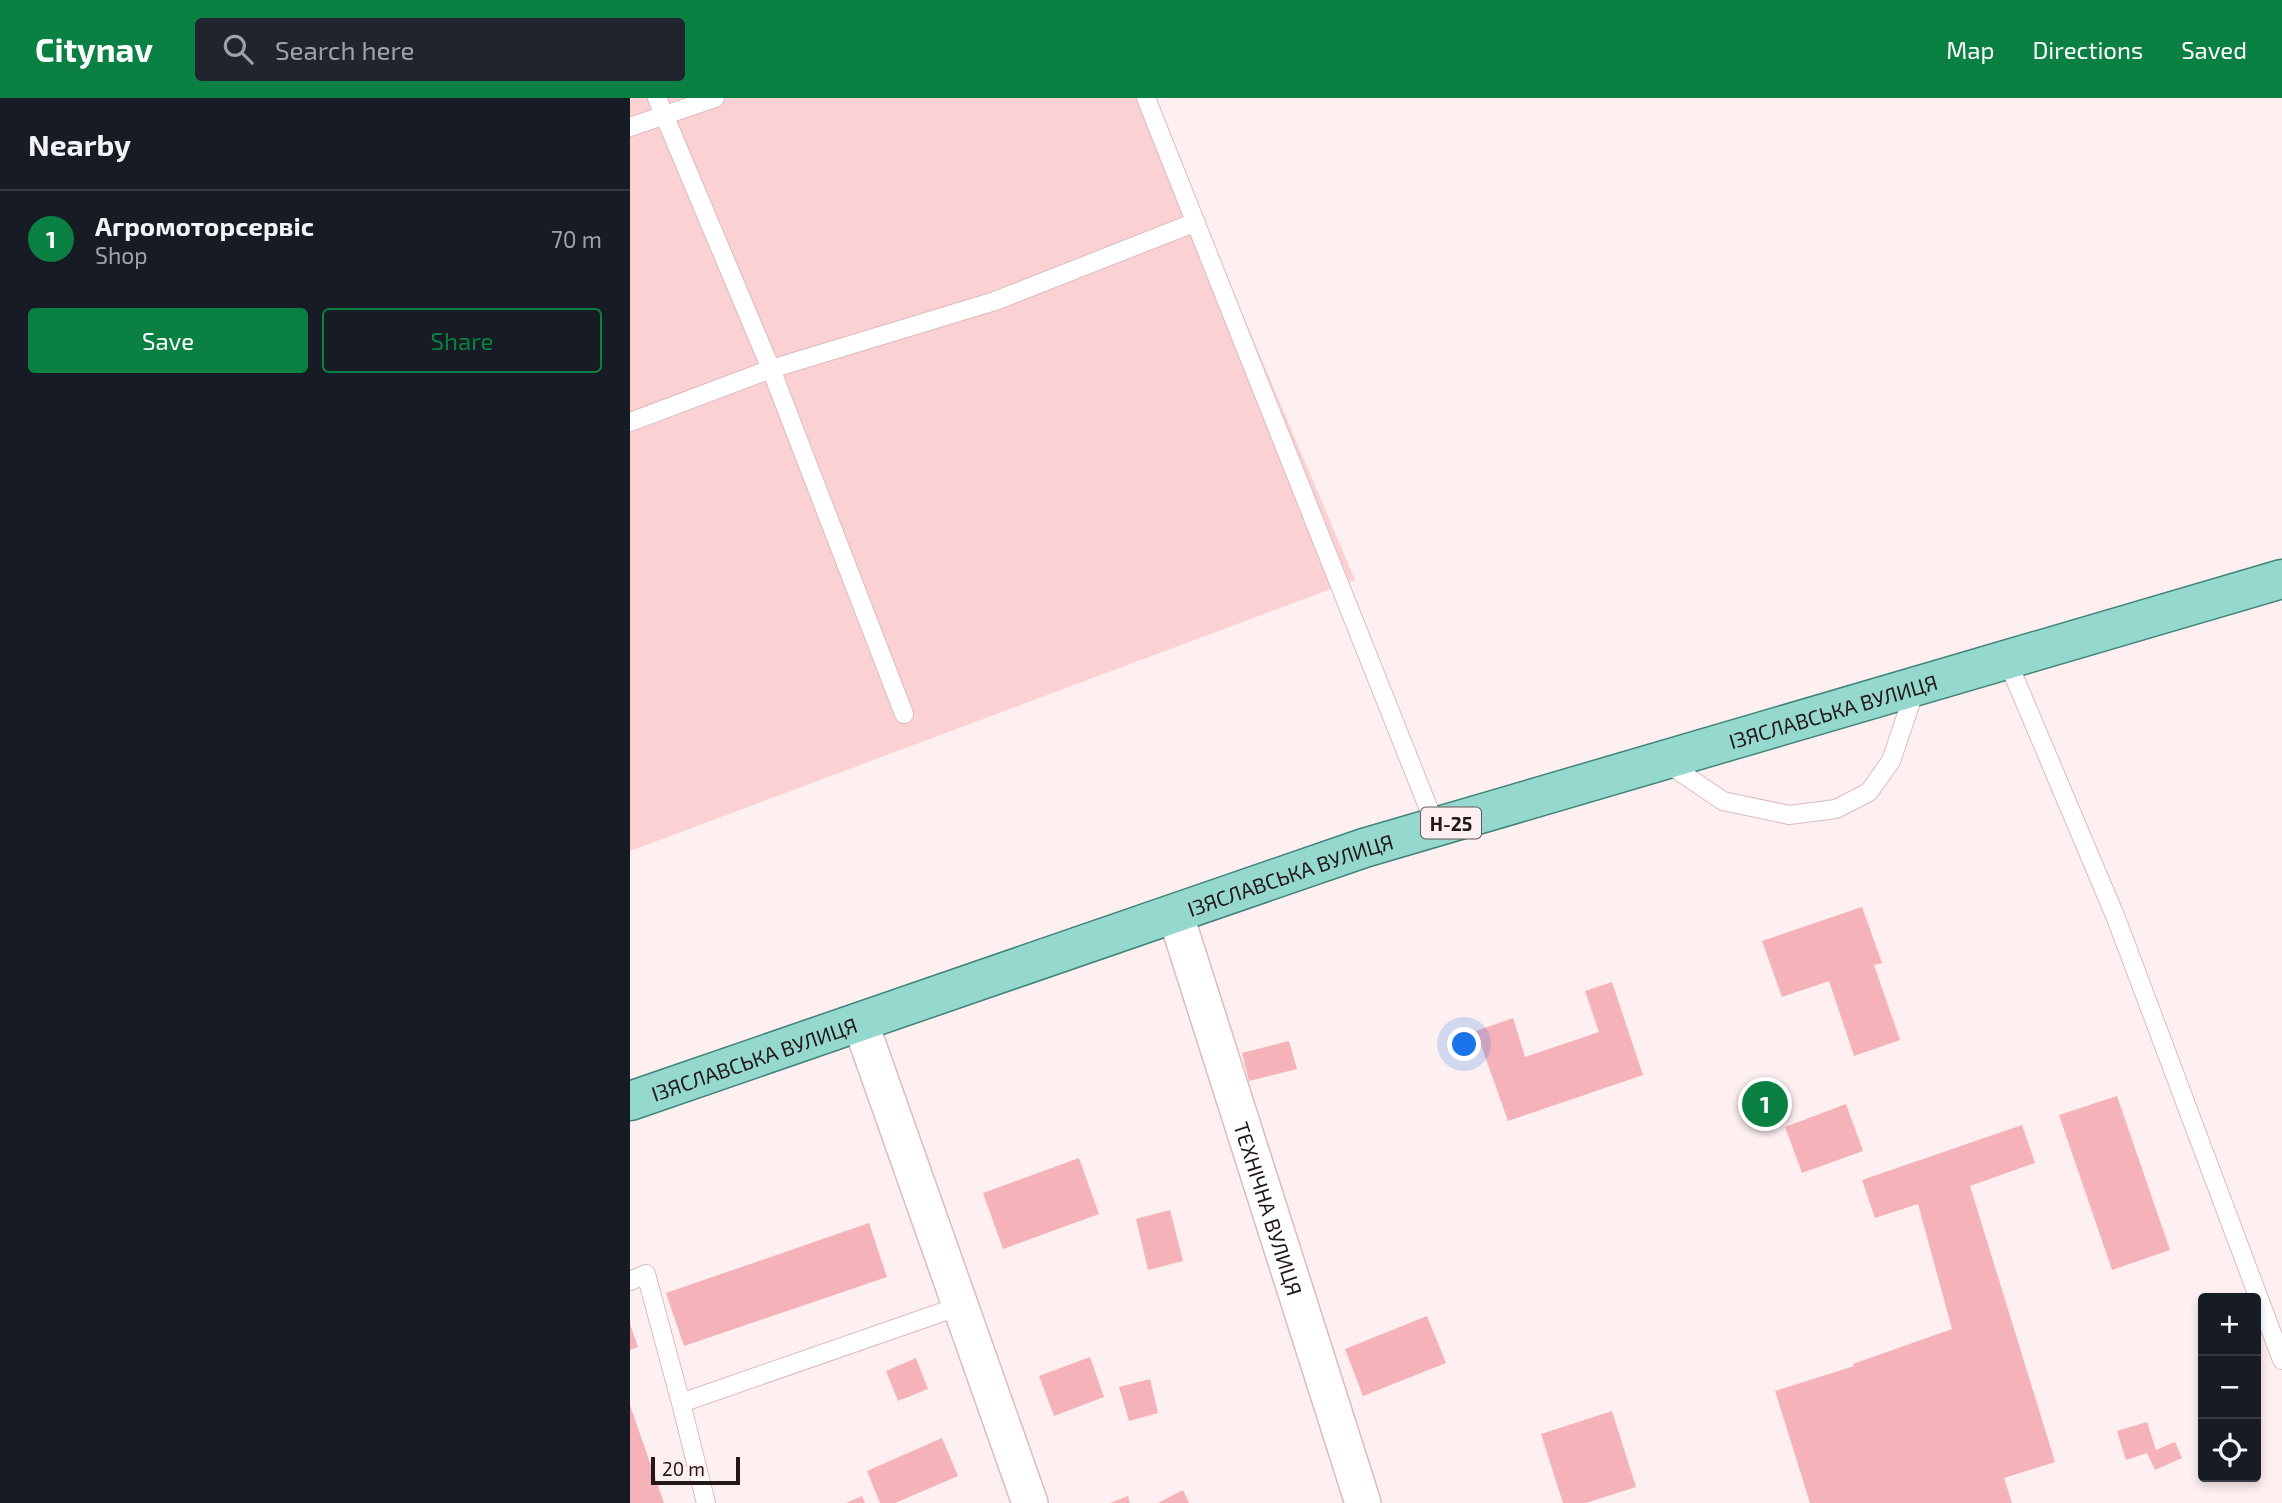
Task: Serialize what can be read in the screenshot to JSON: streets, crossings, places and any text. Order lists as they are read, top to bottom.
{
  "streets": {
    "main road": ["ІЗЯСЛАВСЬКА ВУЛИЦЯ", "Н-25"],
    "street": ["ТЕХНІЧНА ВУЛИЦЯ"]
  },
  "crossings": [
    ["ІЗЯСЛАВСЬКА ВУЛИЦЯ", "ТЕХНІЧНА ВУЛИЦЯ"]
  ],
  "scale_bar": "20 m",
  "page": {
    "header": "Citynav",
    "search": "Search here",
    "nav": ["Map", "Directions", "Saved"],
    "heading": "Nearby",
    "list": [
      {
        "mark": "1",
        "name": "Агромоторсервіс",
        "note": "Shop",
        "value": "70 m"
      }
    ],
    "buttons": ["Save", "Share"],
    "pins": "1",
    "map_buttons": ["+", "−"],
    "scale": "20 m"
  }
}
